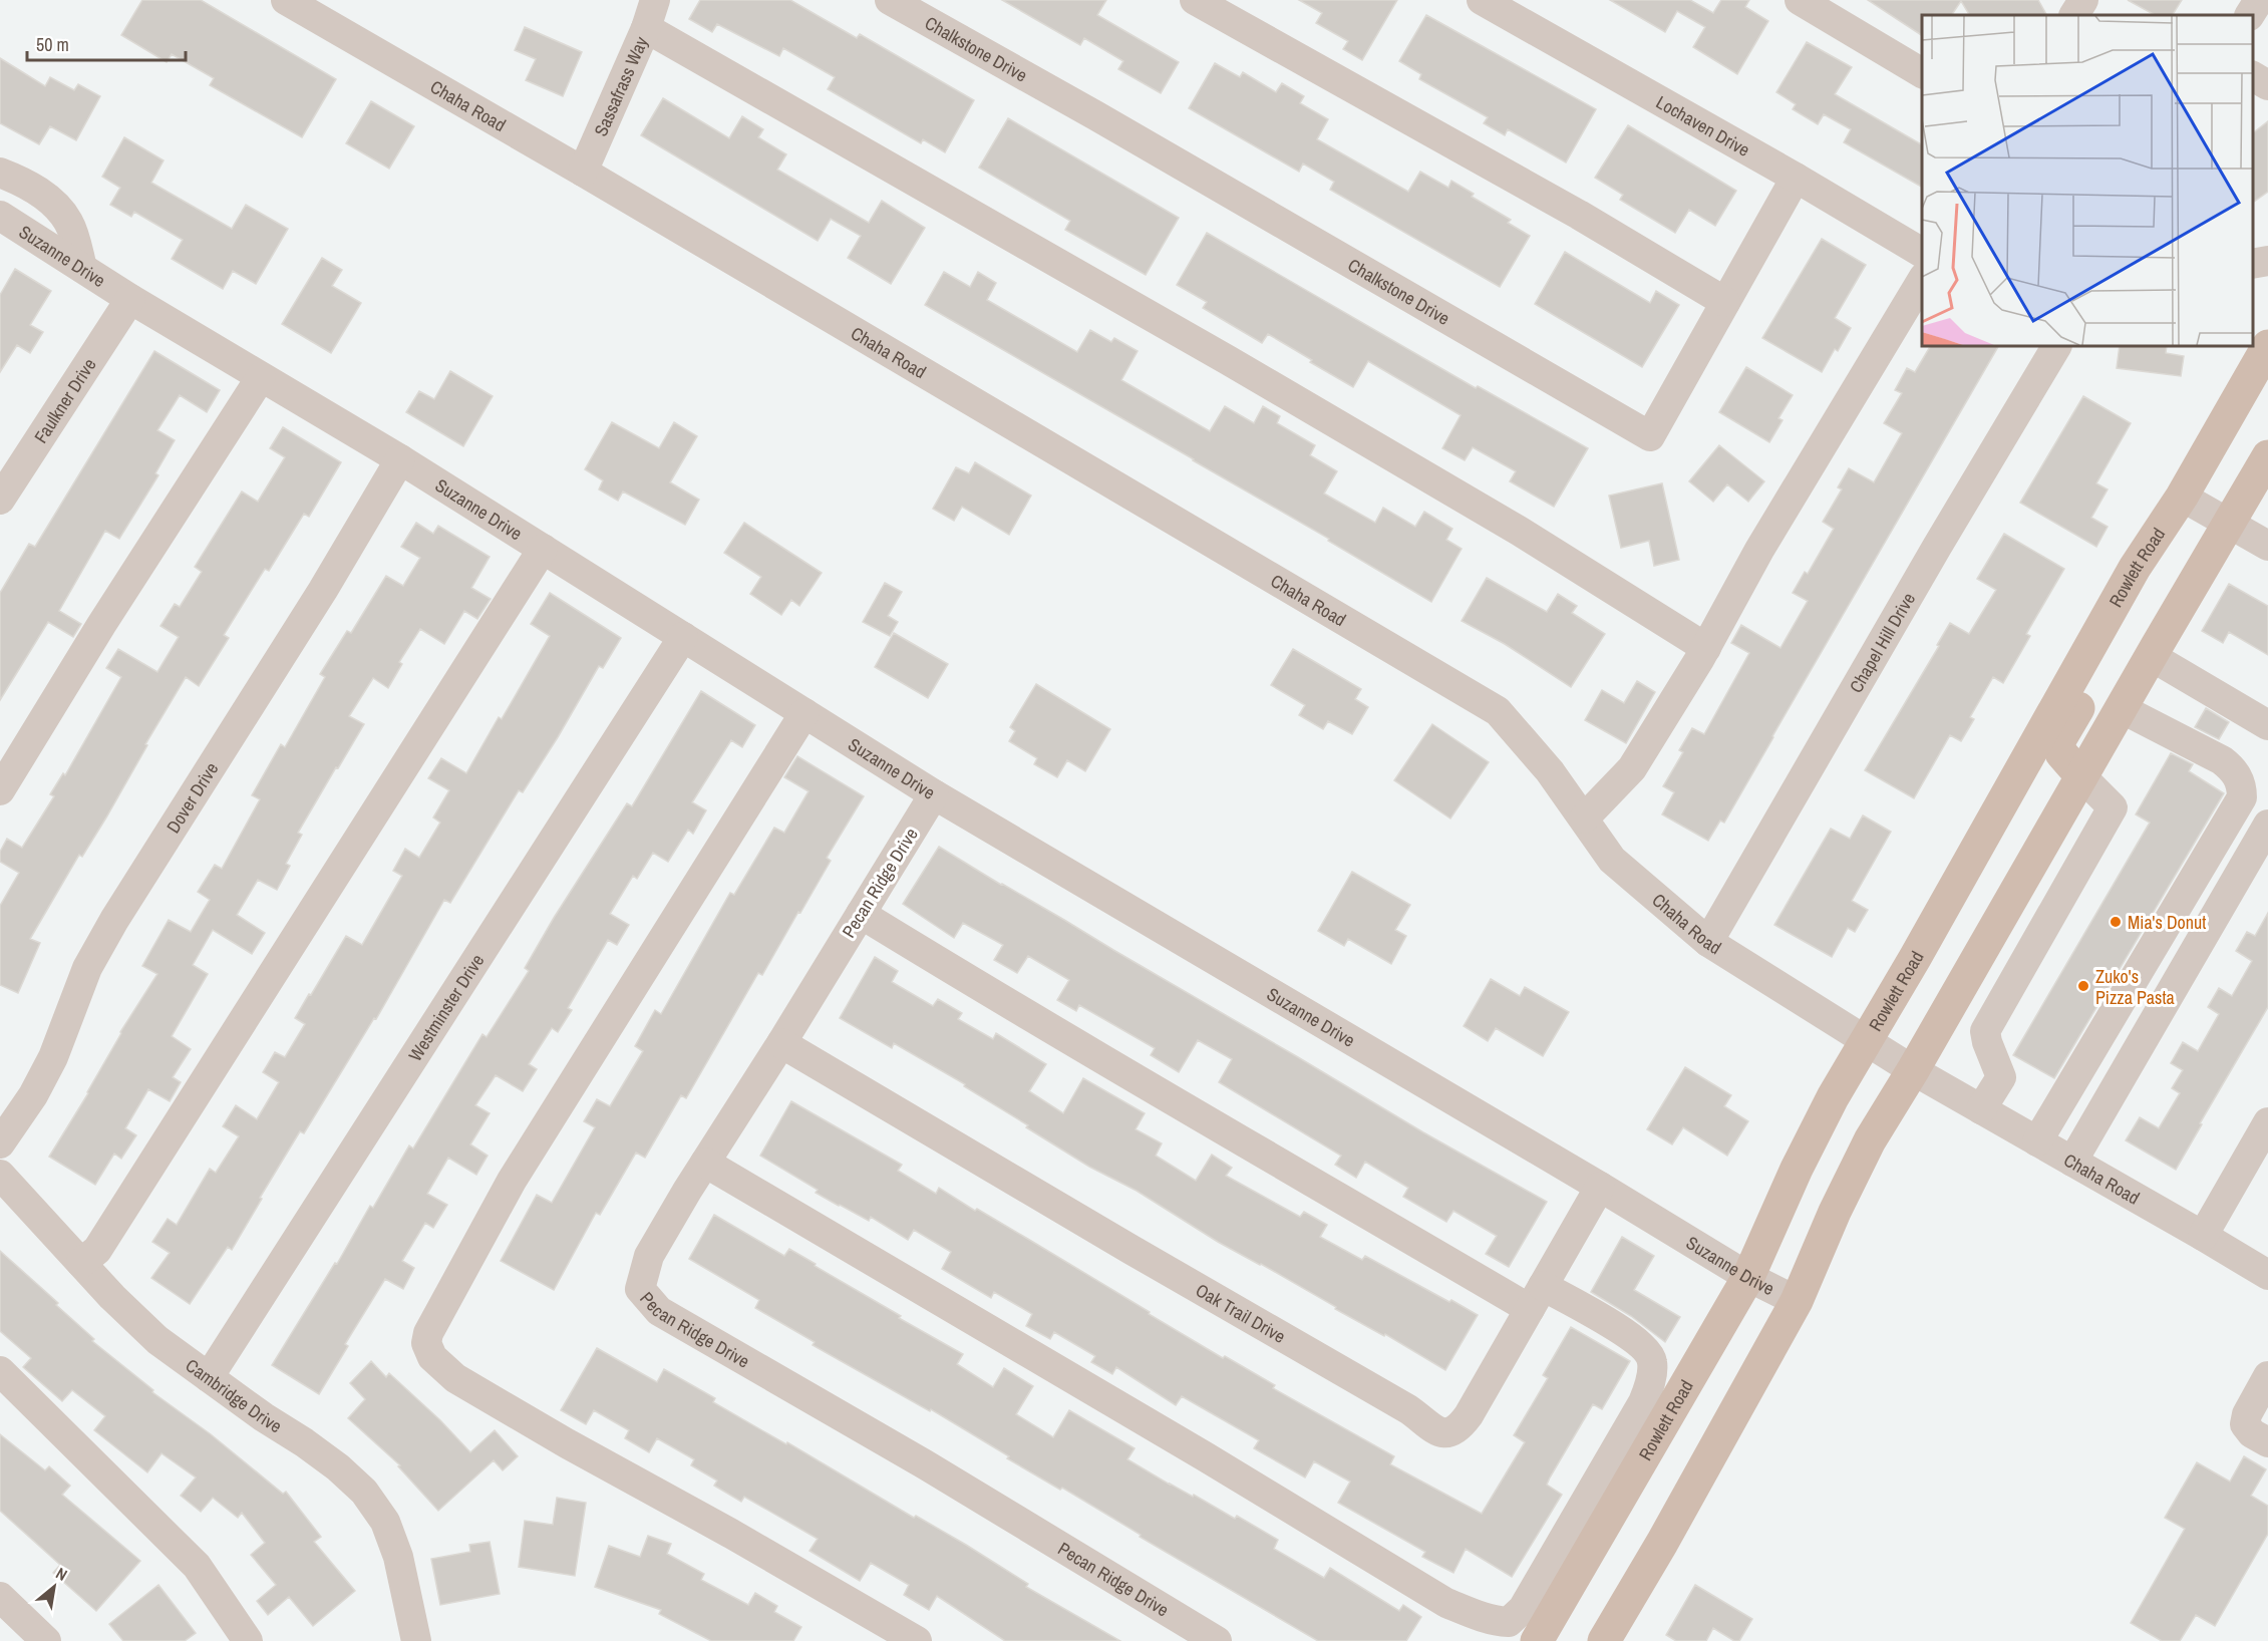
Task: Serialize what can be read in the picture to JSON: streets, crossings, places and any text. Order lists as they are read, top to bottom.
{
  "streets": {
    "main road": ["Rowlett Road"],
    "street": [
      "Chalkstone Drive",
      "Sassafrass Way",
      "Chaha Road",
      "Lochaven Drive",
      "Suzanne Drive",
      "Faulkner Drive",
      "Chapel Hill Drive",
      "Dover Drive",
      "Pecan Ridge Drive",
      "Westminster Drive",
      "Oak Trail Drive",
      "Cambridge Drive"
    ]
  },
  "crossings": [
    ["Chalkstone Drive", "Lochaven Drive"],
    ["Sassafrass Way", "Chaha Road"],
    ["Chaha Road", "Rowlett Road"],
    ["Chaha Road", "Chapel Hill Drive"],
    ["Suzanne Drive", "Faulkner Drive"],
    ["Suzanne Drive", "Rowlett Road"],
    ["Suzanne Drive", "Dover Drive"],
    ["Suzanne Drive", "Pecan Ridge Drive"],
    ["Suzanne Drive", "Westminster Drive"],
    ["Suzanne Drive", "Oak Trail Drive"],
    ["Pecan Ridge Drive", "Oak Trail Drive"],
    ["Westminster Drive", "Cambridge Drive"]
  ],
  "places": ["Mia's Donut", "Zuko's Pizza Pasta"],
  "scale_bar": "50 m",
  "north": "top right"
}
